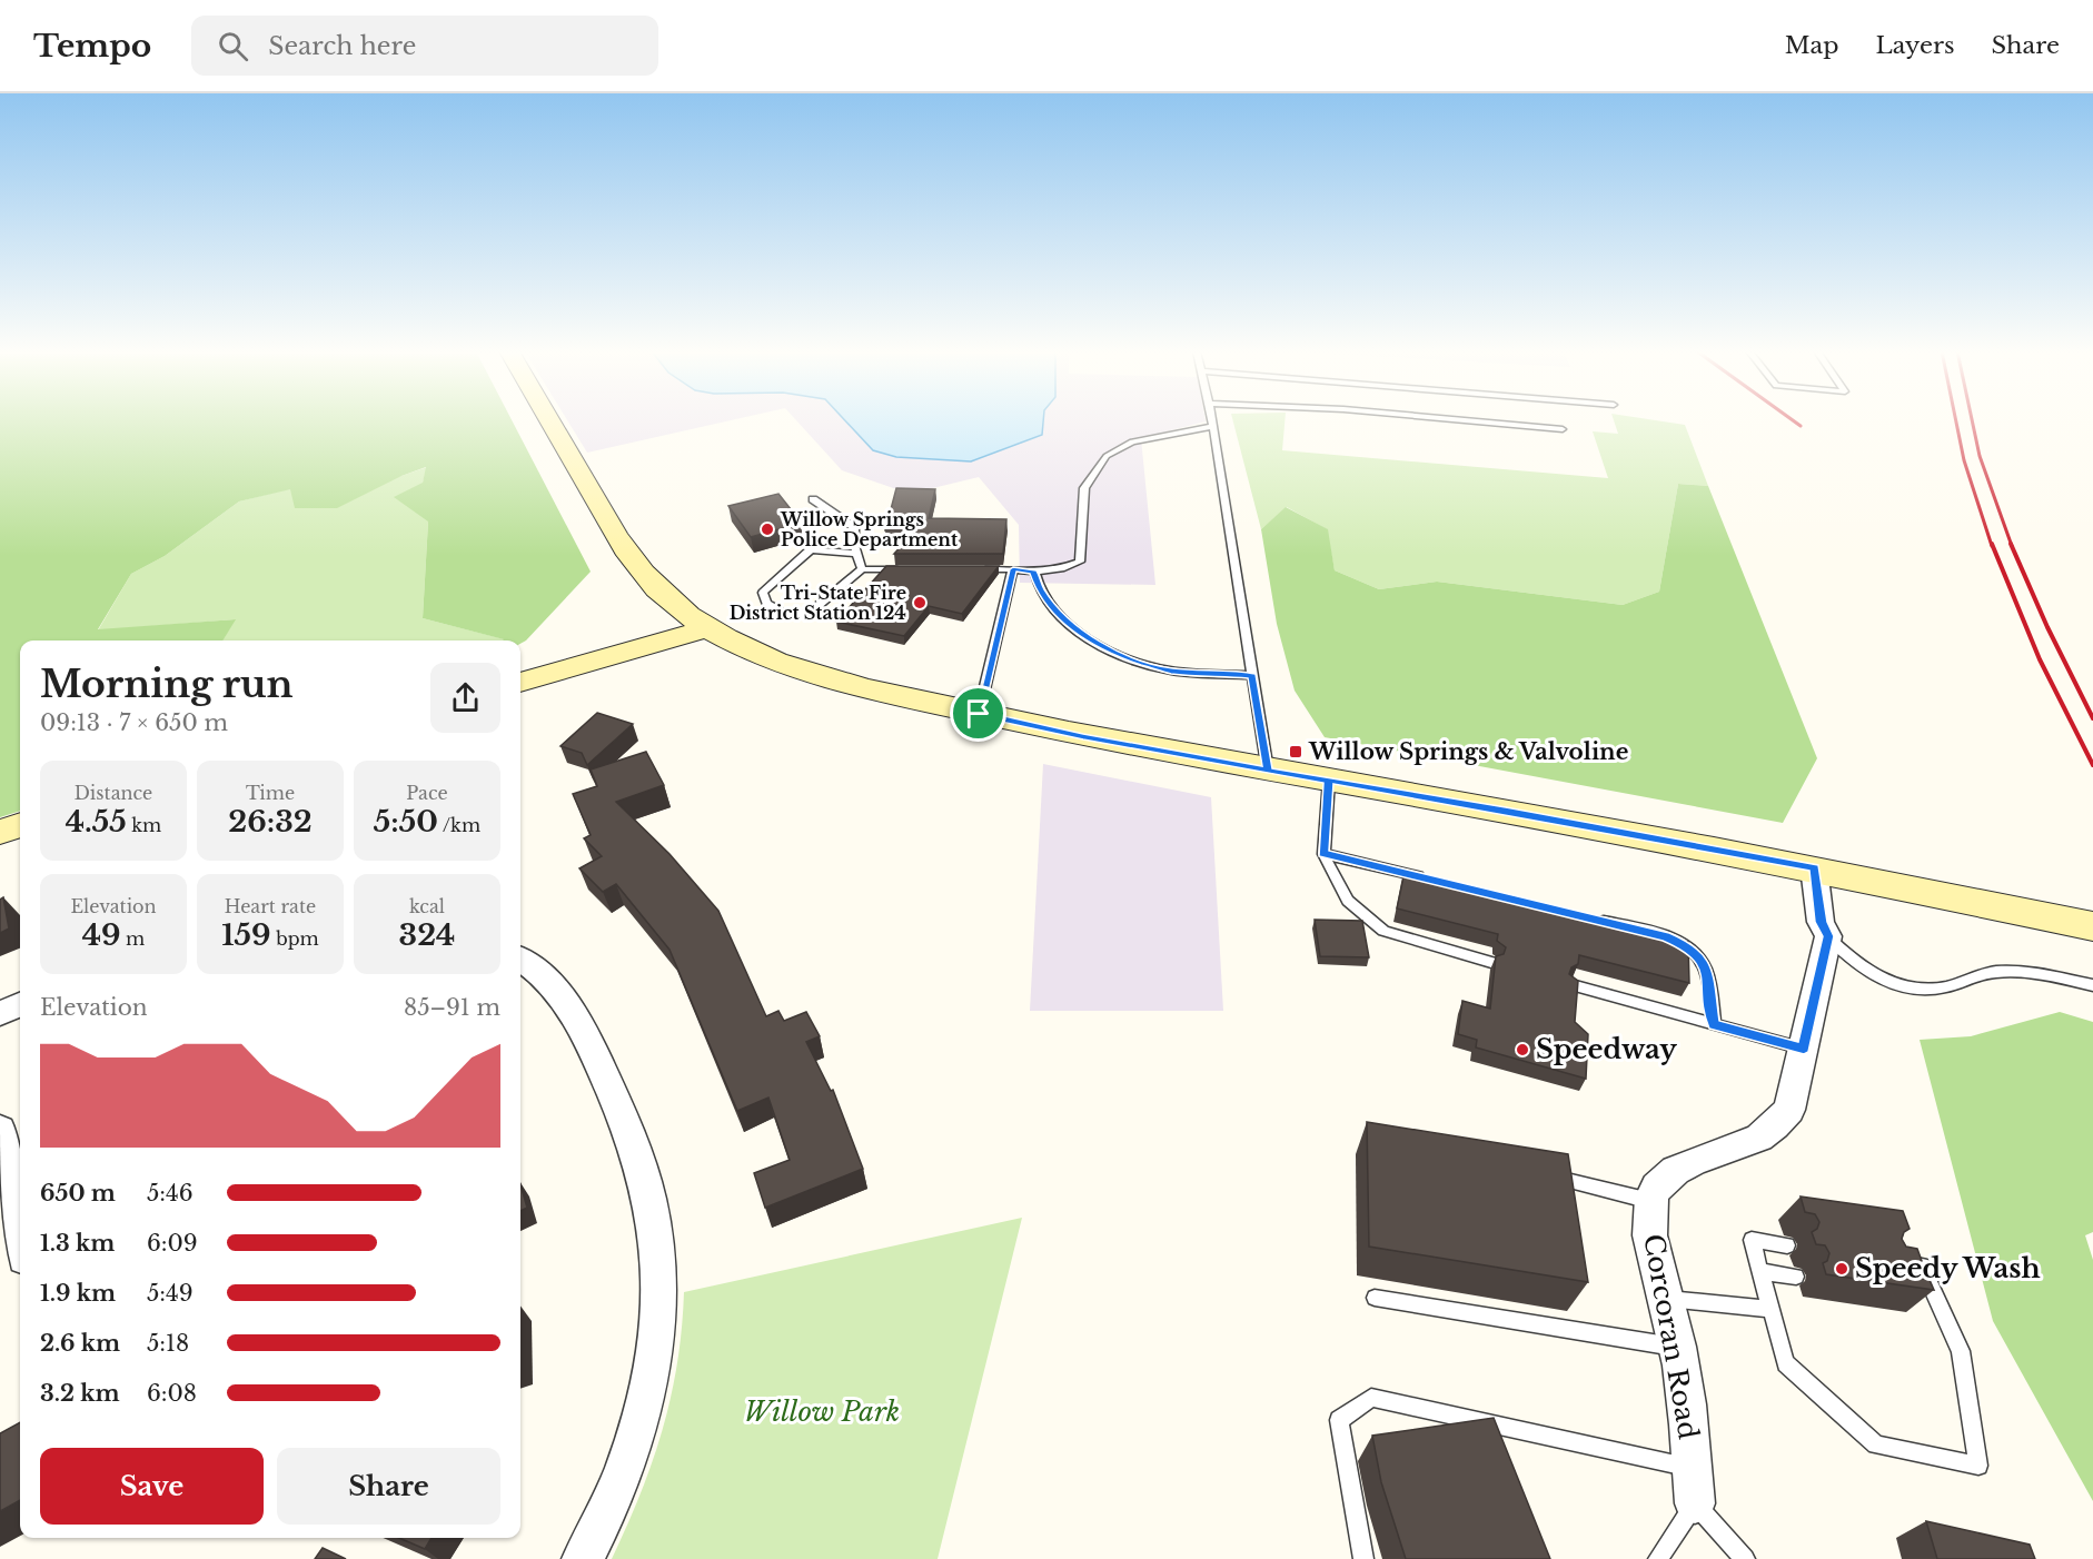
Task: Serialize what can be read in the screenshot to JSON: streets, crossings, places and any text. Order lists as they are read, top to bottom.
{
  "streets": {
    "street": ["Corcoran Road"]
  },
  "parks": ["Willow Park"],
  "places": {
    "other": [
      "Willow Springs Police Department",
      "Tri-State Fire District Station 124",
      "Speedway",
      "Speedy Wash"
    ],
    "transit": ["Willow Springs & Valvoline"]
  },
  "page": {
    "header": "Tempo",
    "search": "Search here",
    "nav": ["Map", "Layers", "Share"],
    "heading": ["Morning run", "09:13 · 7 × 650 m"],
    "stats": [
      ["Distance", "4.55 km"],
      ["Time", "26:32"],
      ["Pace", "5:50 /km"],
      ["Elevation", "49 m"],
      ["Heart rate", "159 bpm"],
      ["kcal", "324"]
    ],
    "chart": ["Elevation", "85–91 m"],
    "list": [
      {
        "name": "650 m",
        "note": "5:46"
      },
      {
        "name": "1.3 km",
        "note": "6:09"
      },
      {
        "name": "1.9 km",
        "note": "5:49"
      },
      {
        "name": "2.6 km",
        "note": "5:18"
      },
      {
        "name": "3.2 km",
        "note": "6:08"
      }
    ],
    "buttons": ["Save", "Share"]
  }
}
